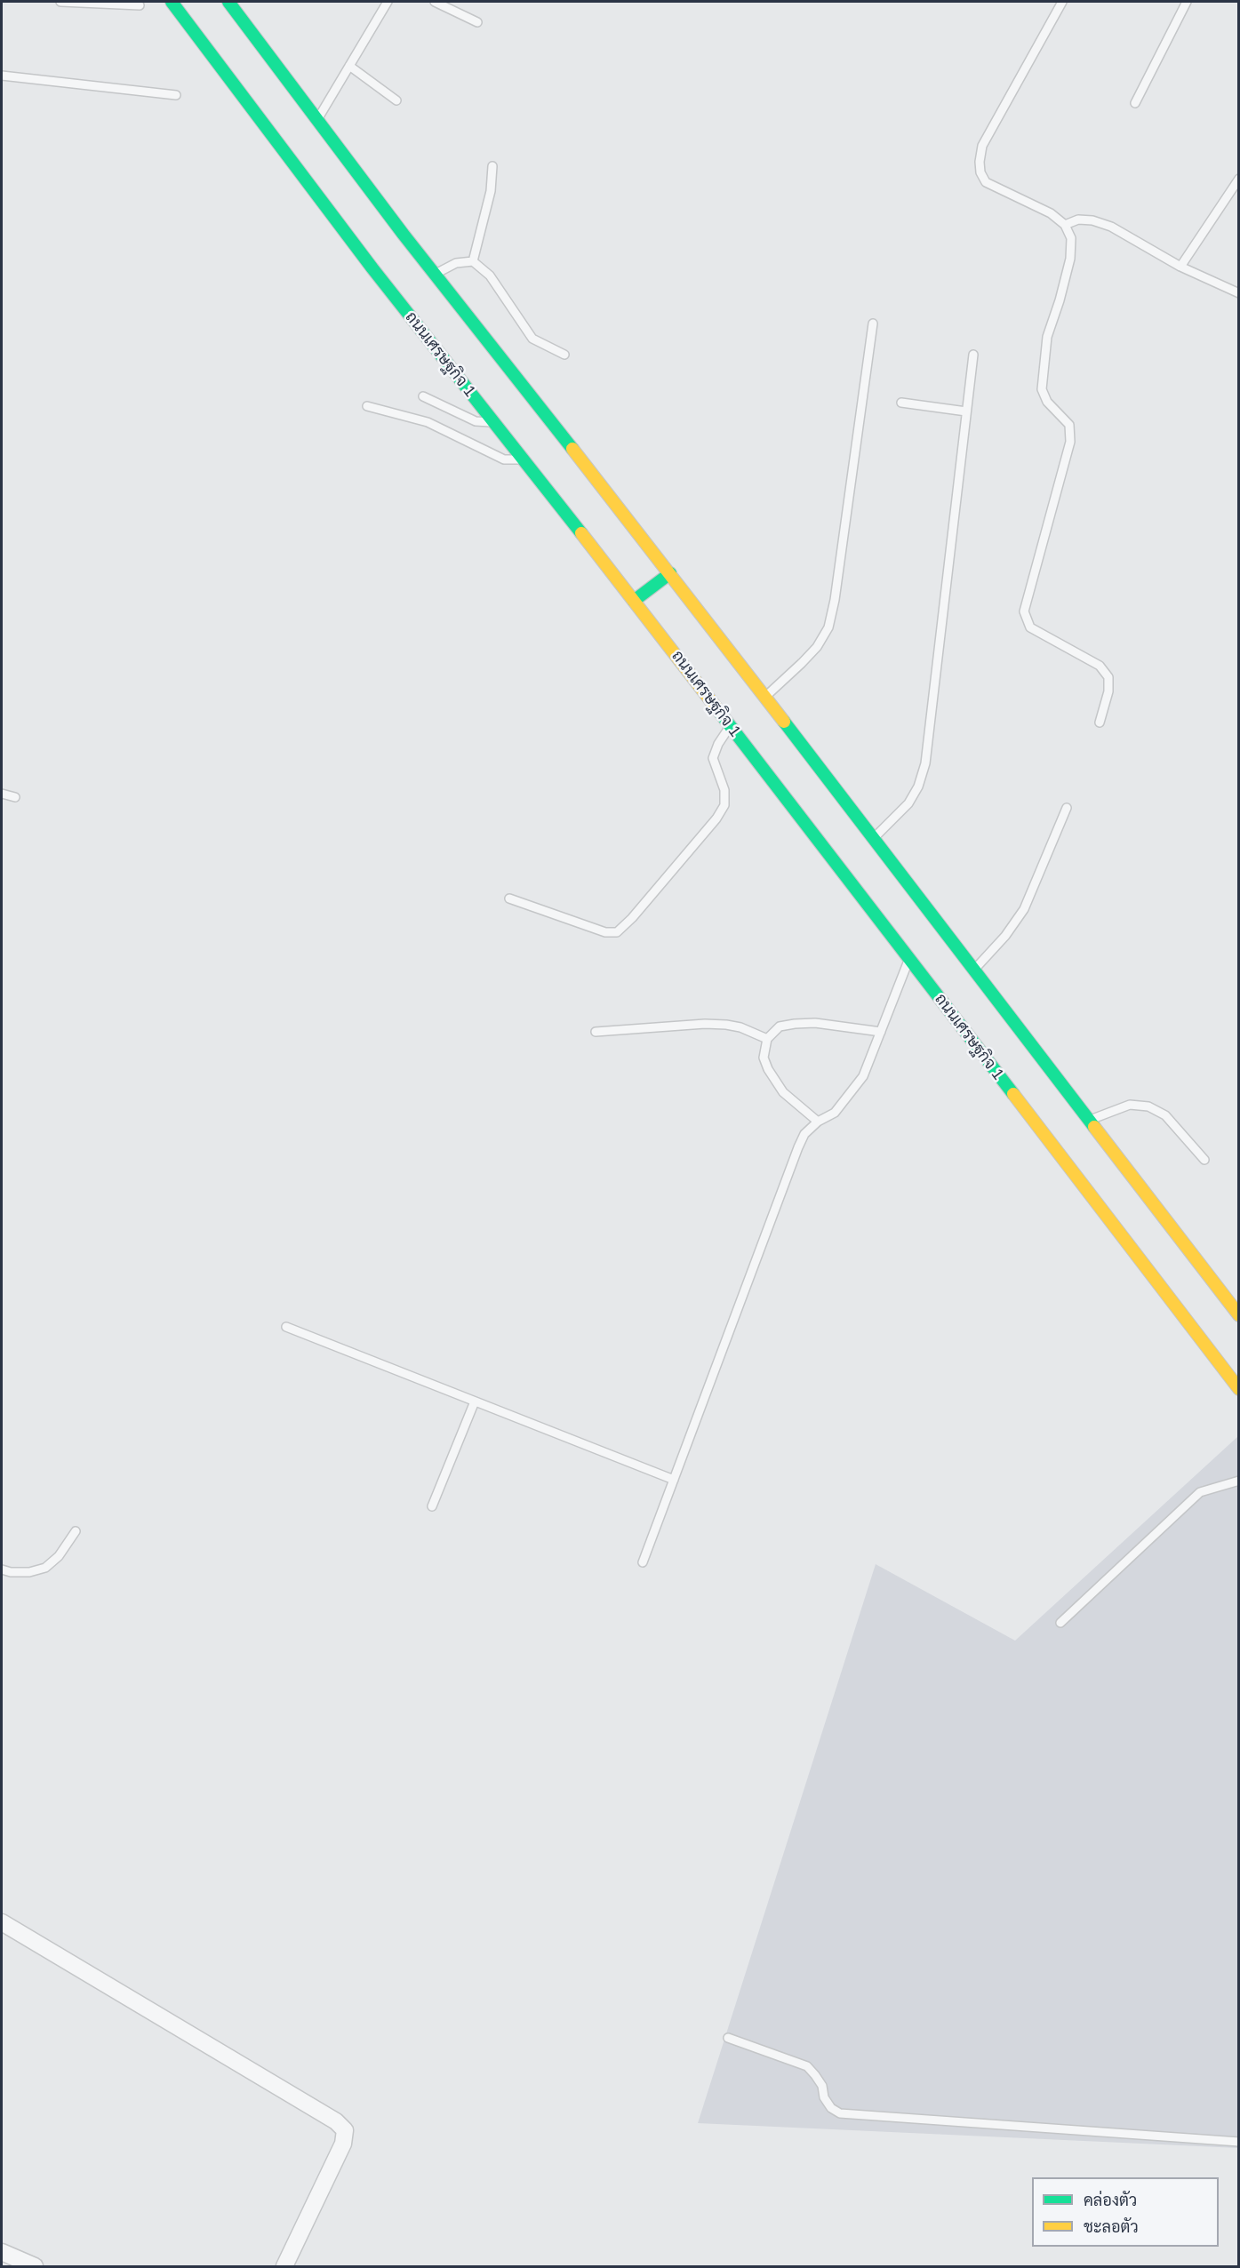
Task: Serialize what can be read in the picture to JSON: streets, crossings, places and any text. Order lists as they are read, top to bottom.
{
  "streets": {
    "main road": ["ถนนเศรษฐกิจ 1"]
  },
  "legend": ["คล่องตัว", "ชะลอตัว"]
}
